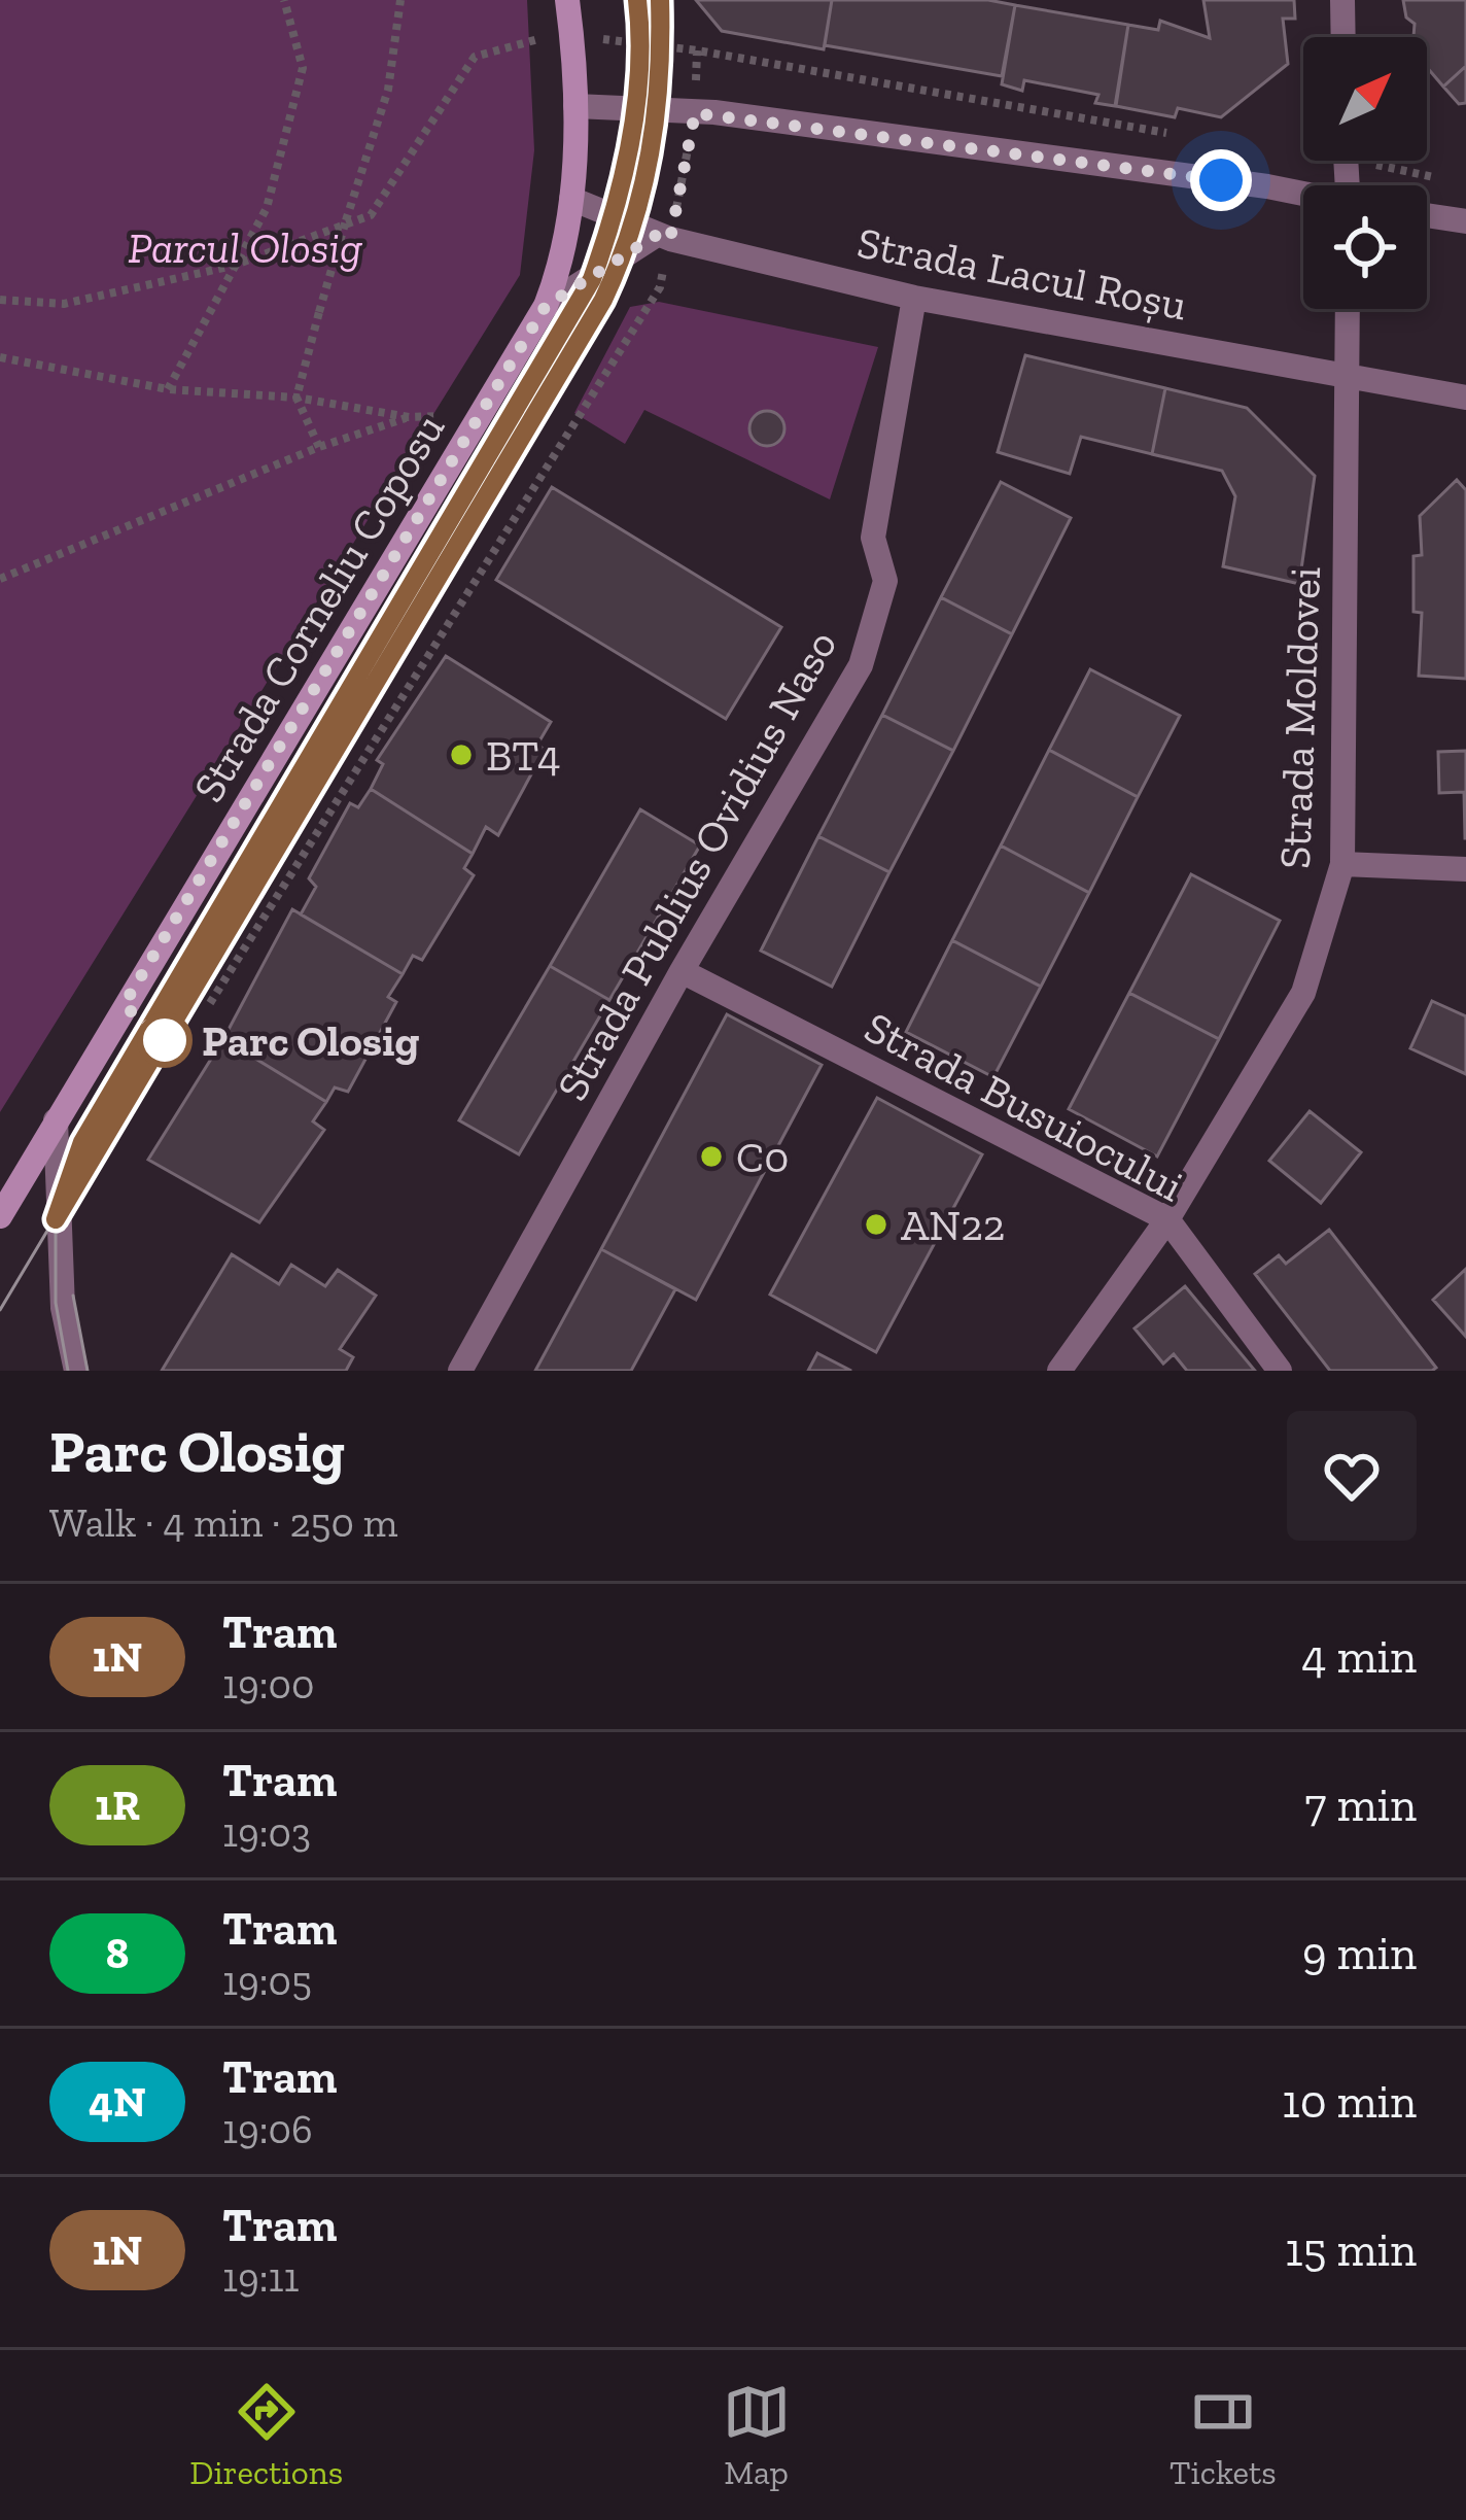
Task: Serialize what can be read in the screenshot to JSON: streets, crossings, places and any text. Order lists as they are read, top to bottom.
{
  "streets": {
    "main road": ["Strada Corneliu Coposu"],
    "street": [
      "Strada Lacul Roșu",
      "Strada Moldovei",
      "Strada Publius Ovidius Naso",
      "Strada Busuiocului"
    ]
  },
  "crossings": [
    ["Strada Lacul Roșu", "Strada Corneliu Coposu"],
    ["Strada Lacul Roșu", "Strada Moldovei"],
    ["Strada Lacul Roșu", "Strada Publius Ovidius Naso"],
    ["Strada Moldovei", "Strada Busuiocului"],
    ["Strada Publius Ovidius Naso", "Strada Busuiocului"]
  ],
  "parks": ["Parcul Olosig"],
  "places": [
    "BT4",
    "Parc Olosig",
    "C0",
    "AN22"
  ],
  "lines": ["tram line 1N"],
  "north": "top right",
  "page": {
    "heading": ["Parc Olosig", "Walk · 4 min · 250 m"],
    "list": [
      {
        "mark": "1N",
        "name": "Tram",
        "note": "19:00",
        "value": "4 min"
      },
      {
        "mark": "1R",
        "name": "Tram",
        "note": "19:03",
        "value": "7 min"
      },
      {
        "mark": "8",
        "name": "Tram",
        "note": "19:05",
        "value": "9 min"
      },
      {
        "mark": "4N",
        "name": "Tram",
        "note": "19:06",
        "value": "10 min"
      },
      {
        "mark": "1N",
        "name": "Tram",
        "note": "19:11",
        "value": "15 min"
      }
    ],
    "tabs": ["Directions", "Map", "Tickets"]
  }
}
